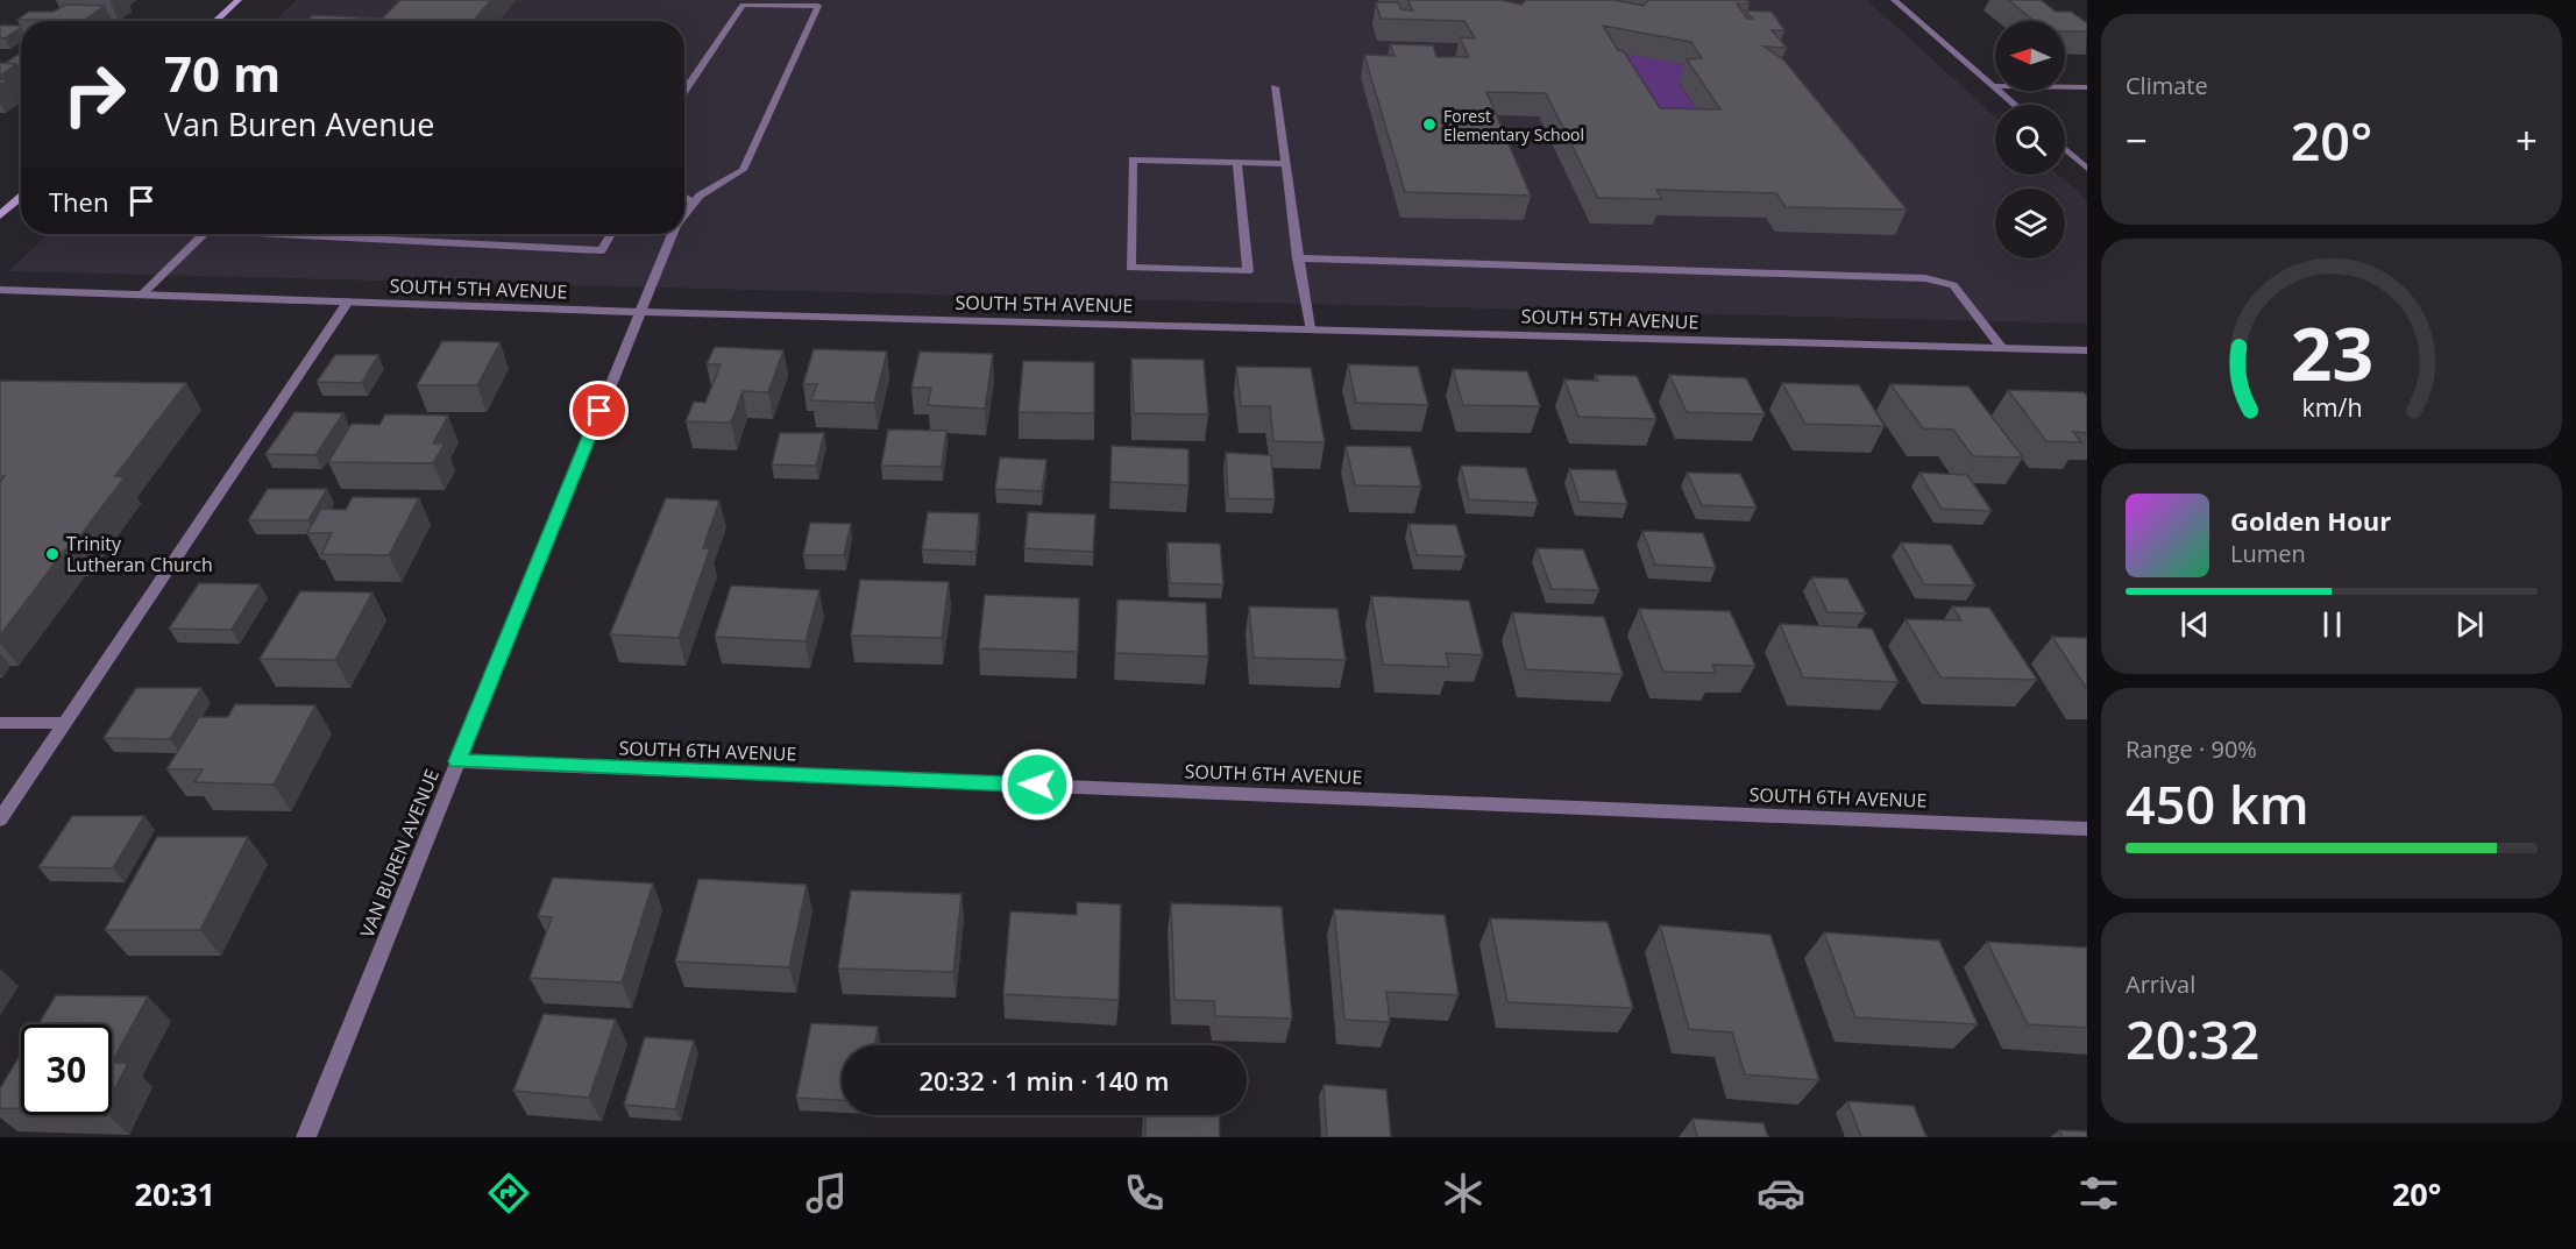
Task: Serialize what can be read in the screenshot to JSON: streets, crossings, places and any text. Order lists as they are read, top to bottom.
{
  "streets": {
    "street": ["SOUTH 5TH AVENUE", "SOUTH 6TH AVENUE", "VAN BUREN AVENUE"]
  },
  "crossings": [
    ["SOUTH 5TH AVENUE", "VAN BUREN AVENUE"],
    ["SOUTH 6TH AVENUE", "VAN BUREN AVENUE"]
  ],
  "places": ["Forest Elementary School", "Trinity Lutheran Church"],
  "north": "left",
  "page": {
    "tile": [
      "Climate",
      ["Range · 90%", "450 km"],
      ["Arrival", "20:32"]
    ],
    "turn": ["70 m", "Van Buren Avenue"],
    "heat": ["−", "20°", "+"],
    "then": "Then",
    "song": ["Golden Hour", "Lumen"],
    "limit": "30",
    "trip": "20:32 · 1 min · 140 m",
    "tabs": ["20:31", "20°"],
    "gauge": ["23", "km/h"]
  }
}
